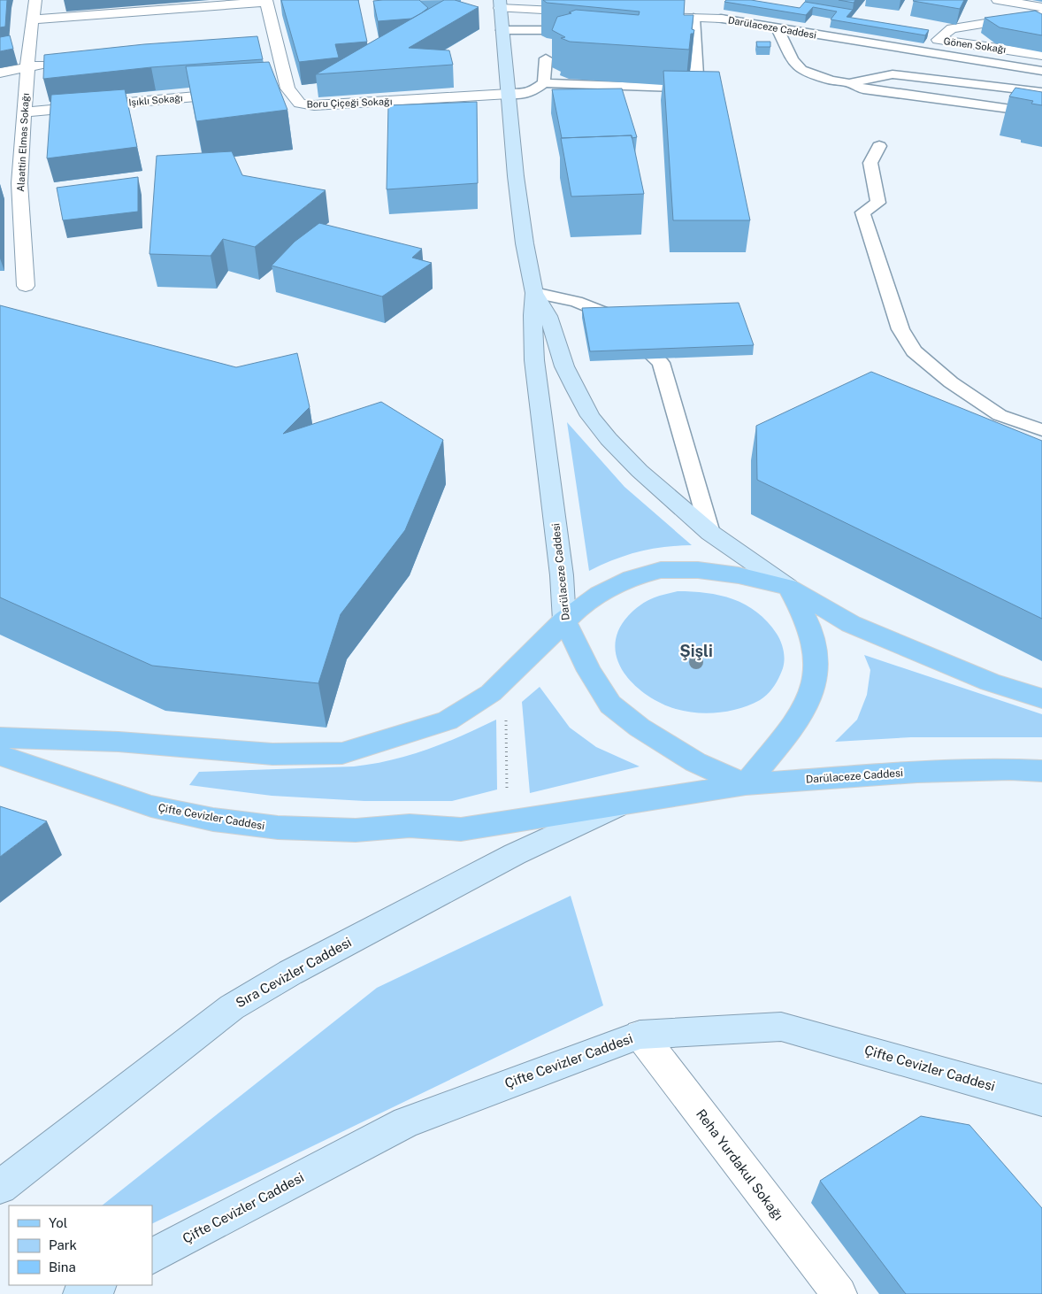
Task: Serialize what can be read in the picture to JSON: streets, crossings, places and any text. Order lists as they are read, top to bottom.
{
  "streets": {
    "main road": ["Darülaceze Caddesi", "Çifte Cevizler Caddesi", "Sıra Cevizler Caddesi"],
    "street": [
      "Gönen Sokağı",
      "Işıklı Sokağı",
      "Boru Çiçeği Sokağı",
      "Alaattin Elmas Sokağı",
      "Reha Yurdakul Sokağı"
    ]
  },
  "crossings": [
    ["Darülaceze Caddesi", "Boru Çiçeği Sokağı"],
    ["Darülaceze Caddesi", "Çifte Cevizler Caddesi"],
    ["Işıklı Sokağı", "Alaattin Elmas Sokağı"],
    ["Çifte Cevizler Caddesi", "Sıra Cevizler Caddesi"],
    ["Çifte Cevizler Caddesi", "Reha Yurdakul Sokağı"]
  ],
  "districts": ["Şişli"],
  "legend": ["Yol", "Park", "Bina"]
}
